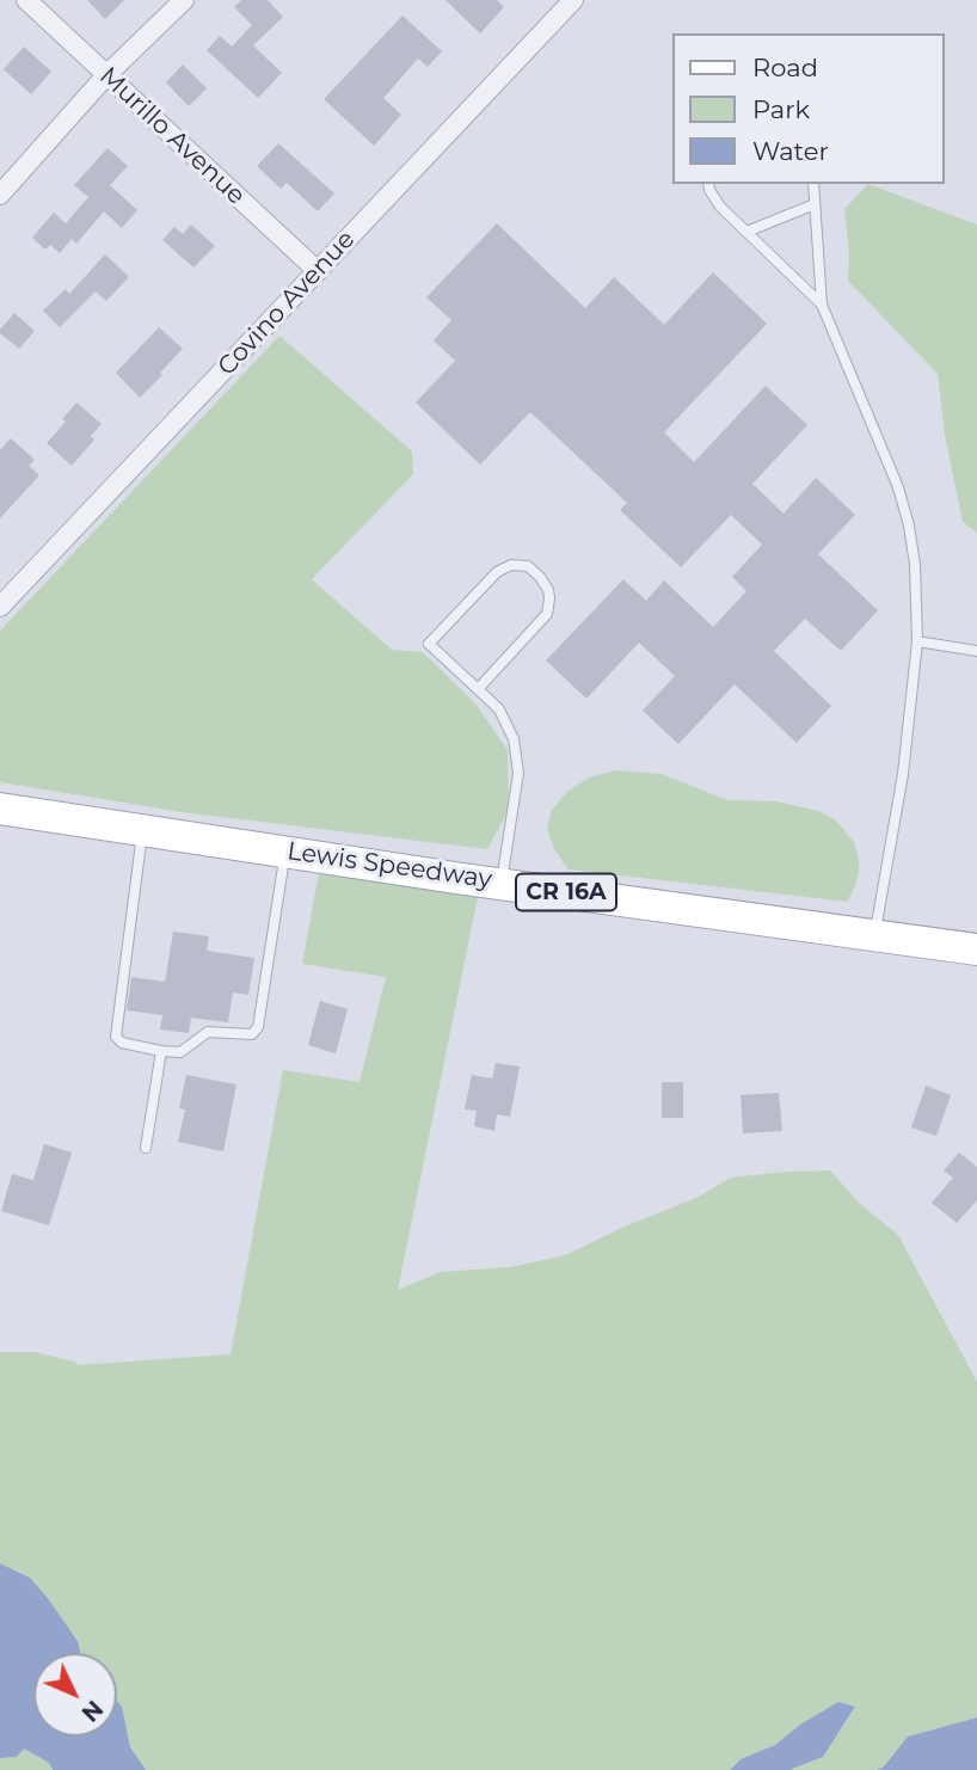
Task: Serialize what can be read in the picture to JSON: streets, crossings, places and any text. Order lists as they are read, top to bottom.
{
  "streets": {
    "main road": ["Lewis Speedway", "CR 16A"],
    "street": ["Murillo Avenue", "Covino Avenue"]
  },
  "crossings": [
    ["Murillo Avenue", "Covino Avenue"]
  ],
  "legend": ["Road", "Park", "Water"],
  "north": "bottom right"
}
